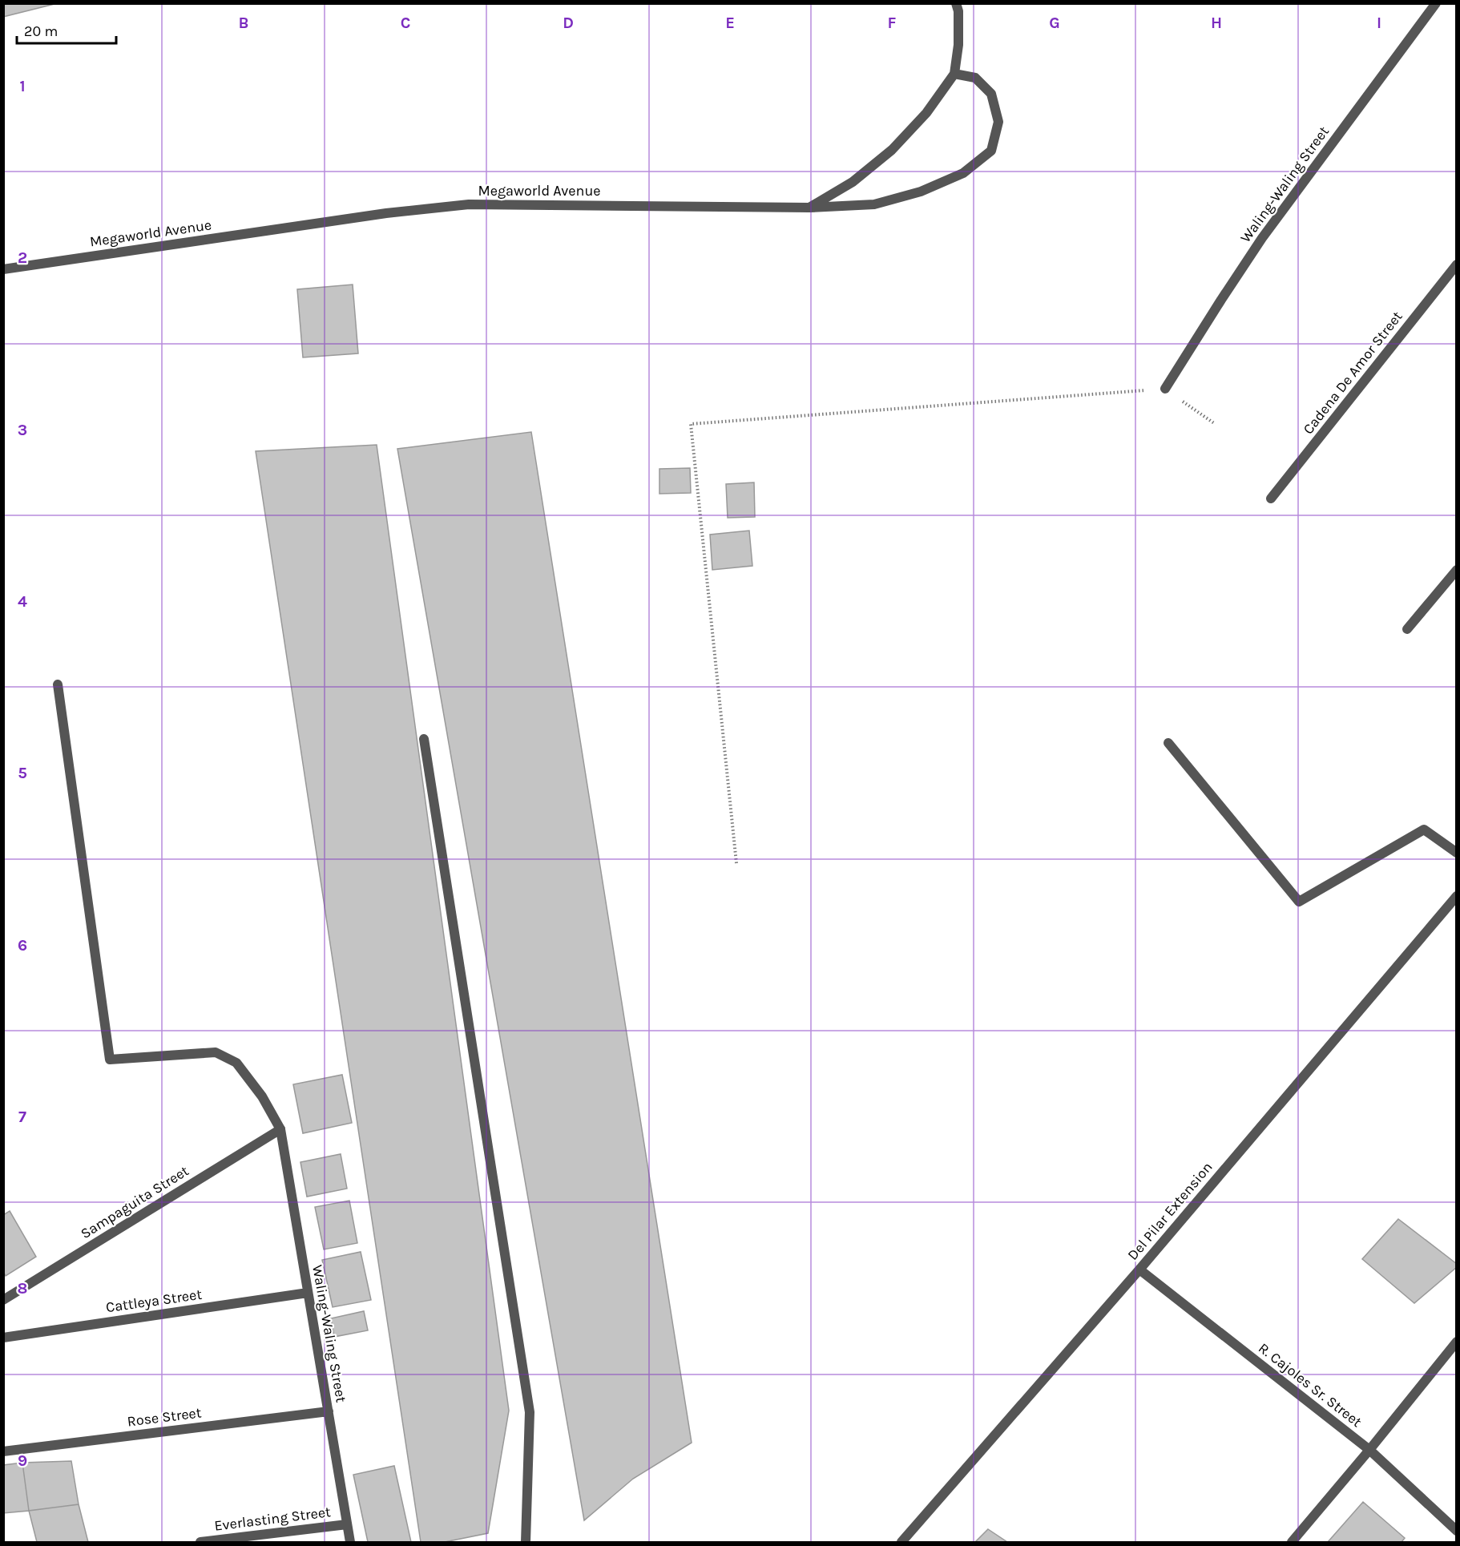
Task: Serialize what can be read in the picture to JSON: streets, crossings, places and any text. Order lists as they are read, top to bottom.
{
  "streets": {
    "street": [
      "Waling-Waling Street",
      "Megaworld Avenue",
      "Cadena De Amor Street",
      "Sampaguita Street",
      "Del Pilar Extension",
      "Cattleya Street",
      "R. Cajoles Sr. Street",
      "Rose Street",
      "Everlasting Street"
    ]
  },
  "crossings": [
    ["Waling-Waling Street", "Sampaguita Street"],
    ["Waling-Waling Street", "Cattleya Street"],
    ["Waling-Waling Street", "Rose Street"],
    ["Waling-Waling Street", "Everlasting Street"],
    ["Del Pilar Extension", "R. Cajoles Sr. Street"]
  ],
  "scale_bar": "20 m",
  "grid": {
    "columns": [
      "B",
      "C",
      "D",
      "E",
      "F",
      "G",
      "H",
      "I"
    ],
    "rows": [
      "1",
      "2",
      "3",
      "4",
      "5",
      "6",
      "7",
      "8",
      "9"
    ]
  }
}
